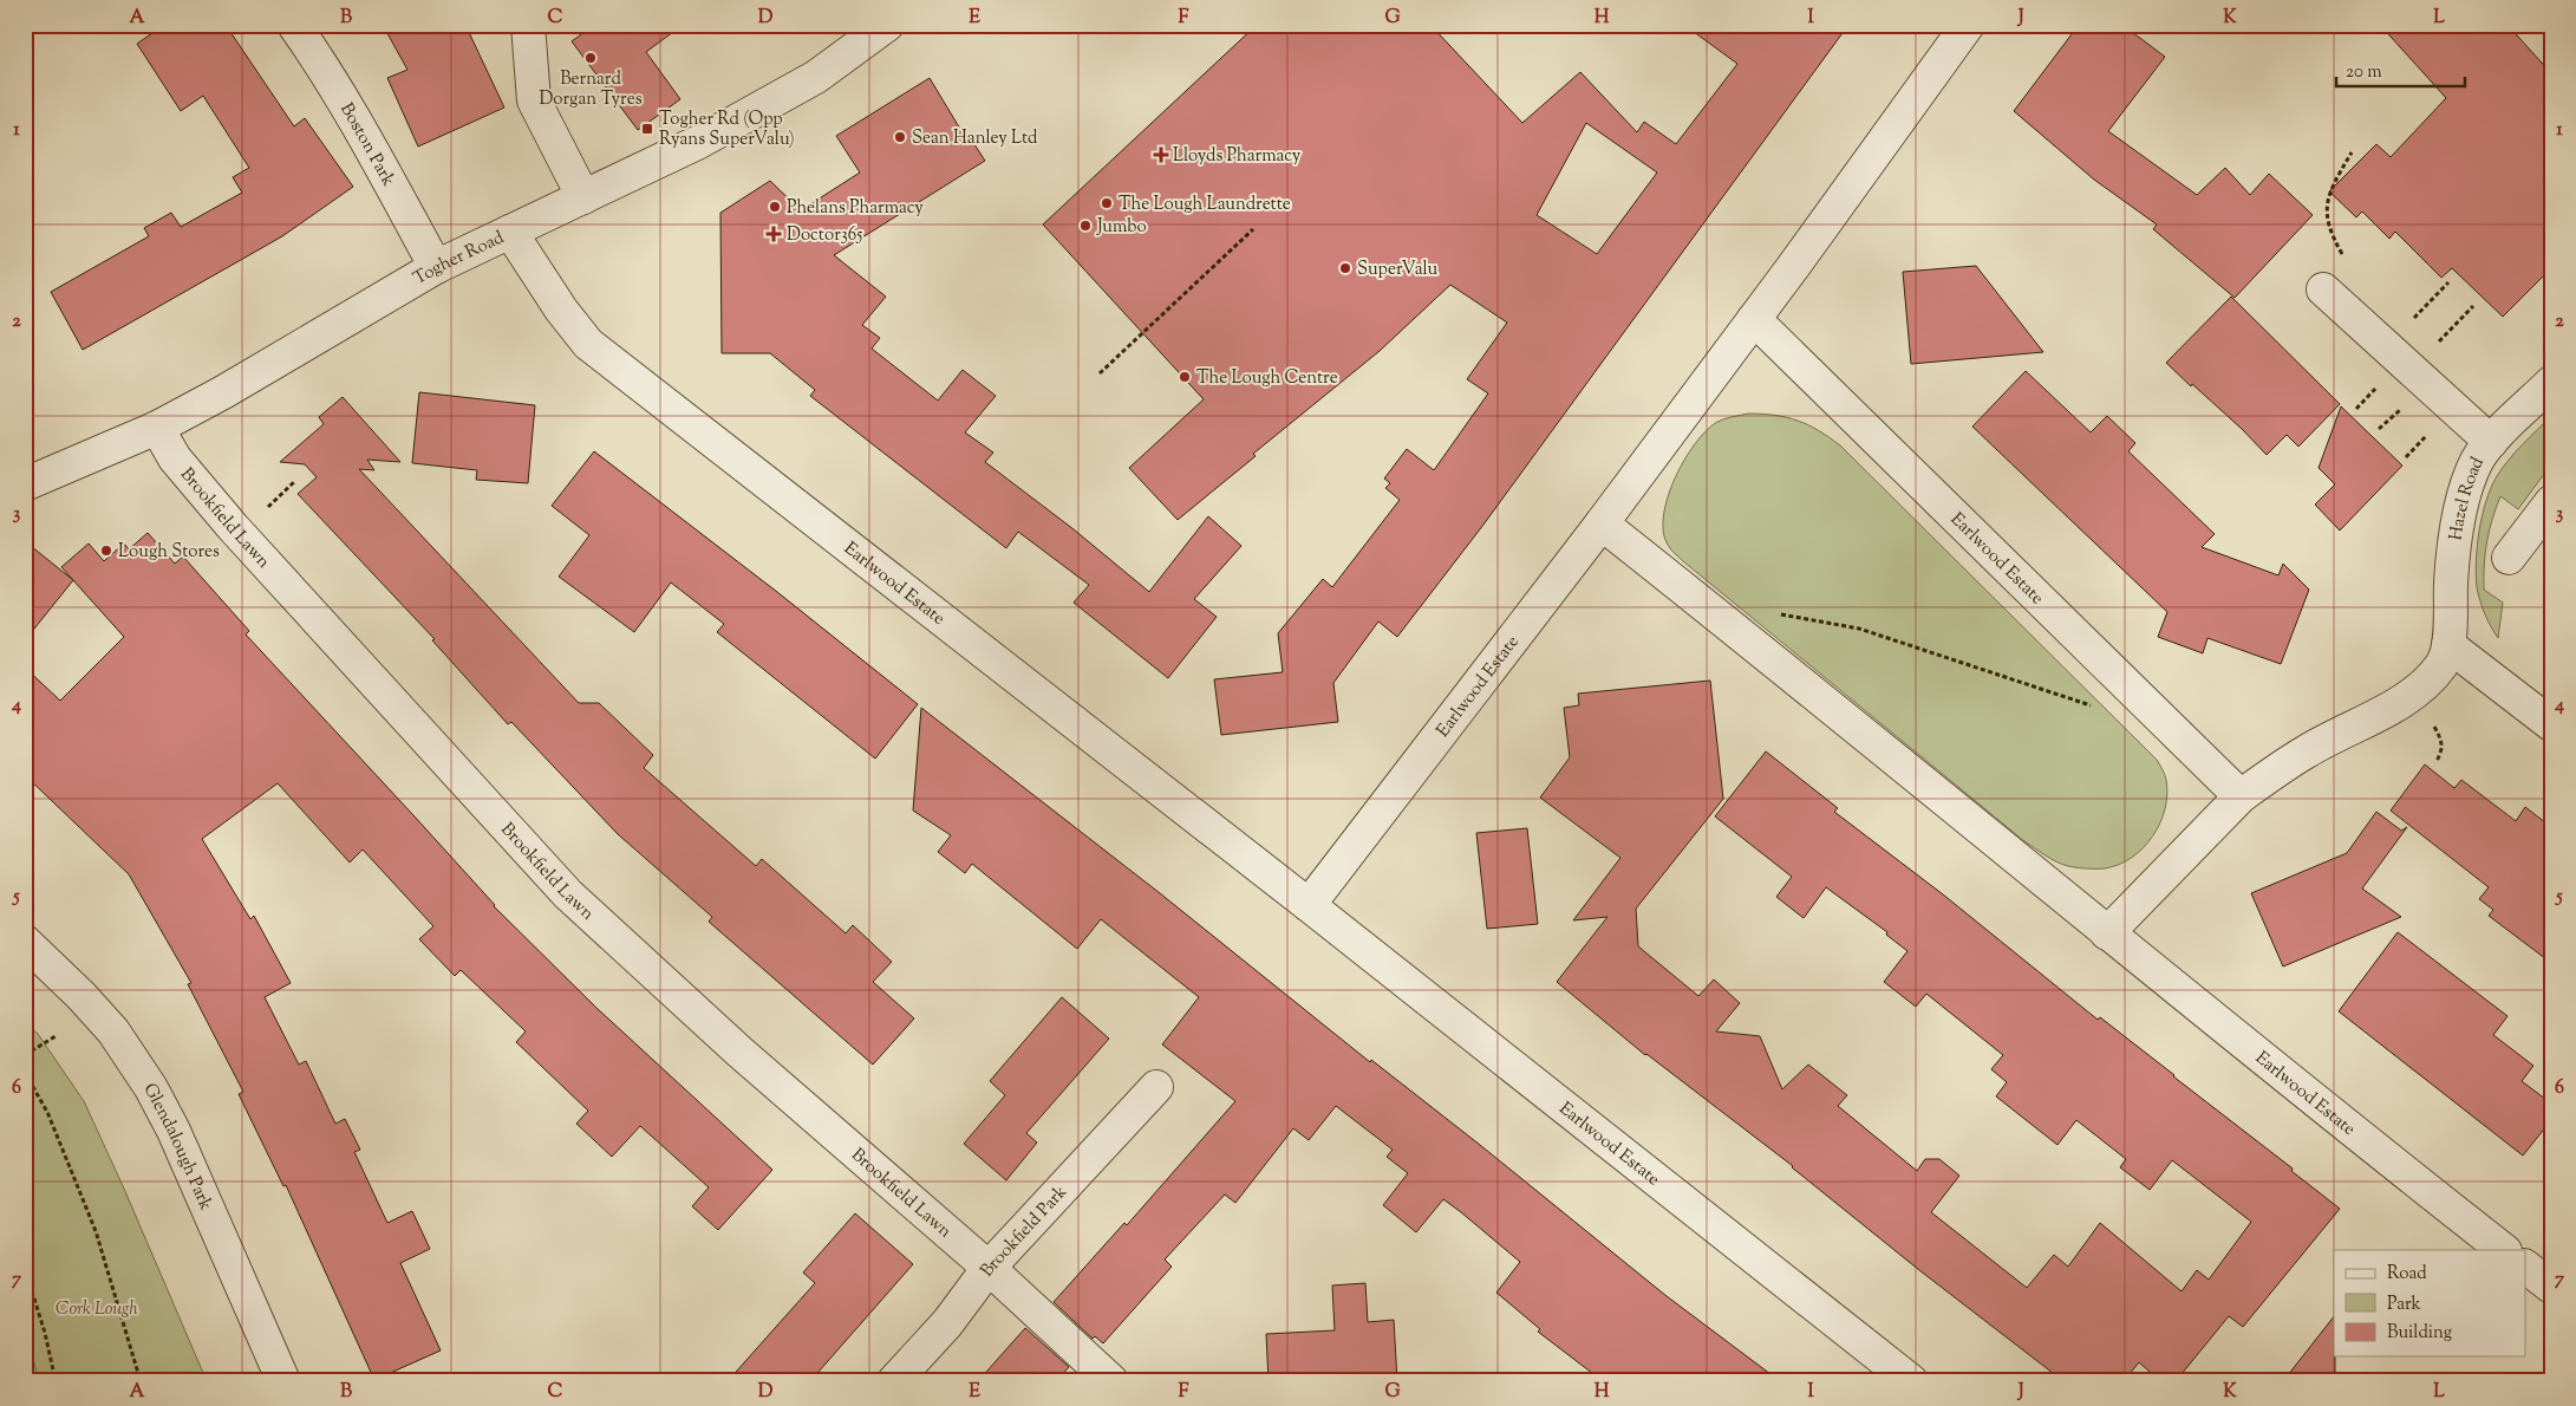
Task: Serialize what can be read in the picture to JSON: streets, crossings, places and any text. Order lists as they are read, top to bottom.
{
  "streets": {
    "street": [
      "Boston Park",
      "Togher Road",
      "Hazel Road",
      "Brookfield Lawn",
      "Earlwood Estate",
      "Glendalough Park",
      "Brookfield Park"
    ]
  },
  "crossings": [
    ["Boston Park", "Togher Road"],
    ["Togher Road", "Brookfield Lawn"],
    ["Togher Road", "Earlwood Estate"],
    ["Brookfield Lawn", "Brookfield Park"]
  ],
  "parks": ["Cork Lough"],
  "places": {
    "other": [
      "Bernard Dorgan Tyres",
      "Sean Hanley Ltd",
      "The Lough Laundrette",
      "Phelans Pharmacy",
      "Jumbo",
      "SuperValu",
      "The Lough Centre",
      "Lough Stores"
    ],
    "transit": ["Togher Rd (Opp Ryans SuperValu)"],
    "health": ["Lloyds Pharmacy", "Doctor365"]
  },
  "legend": ["Road", "Park", "Building"],
  "scale_bar": "20 m",
  "grid": {
    "columns": [
      "A",
      "B",
      "C",
      "D",
      "E",
      "F",
      "G",
      "H",
      "I",
      "J",
      "K",
      "L"
    ],
    "rows": [
      "1",
      "2",
      "3",
      "4",
      "5",
      "6",
      "7"
    ]
  }
}
